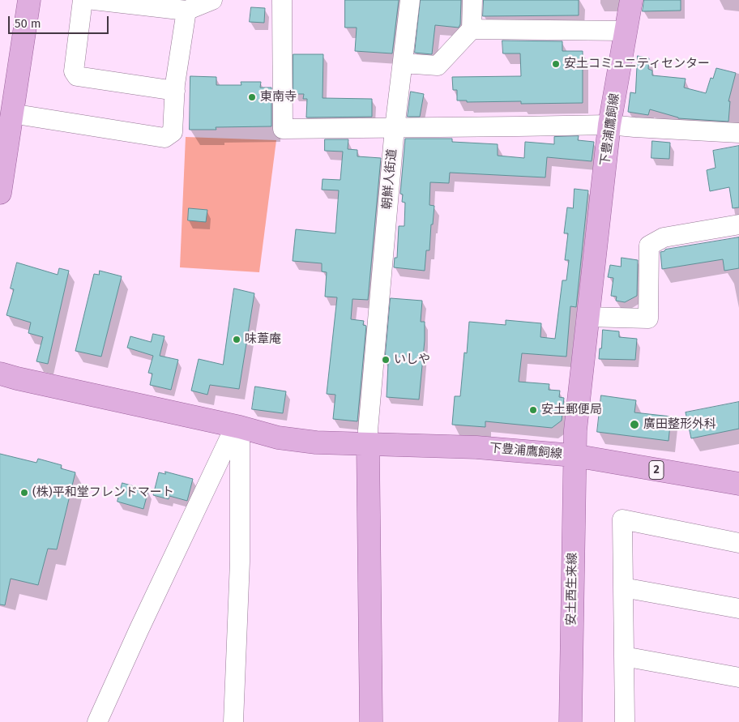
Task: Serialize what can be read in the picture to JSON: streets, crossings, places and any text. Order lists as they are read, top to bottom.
{
  "streets": {
    "main road": ["下豊浦鷹飼線", "2", "安土西生来線"],
    "street": ["朝鮮人街道"]
  },
  "crossings": [
    ["下豊浦鷹飼線", "朝鮮人街道"],
    ["下豊浦鷹飼線", "2"],
    ["下豊浦鷹飼線", "安土西生来線"],
    ["2", "安土西生来線"]
  ],
  "places": [
    "安土コミュニティセンター",
    "東南寺",
    "味葦庵",
    "いしや",
    "安土郵便局",
    "廣田整形外科",
    "(株)平和堂フレンドマート"
  ],
  "scale_bar": "50 m"
}
